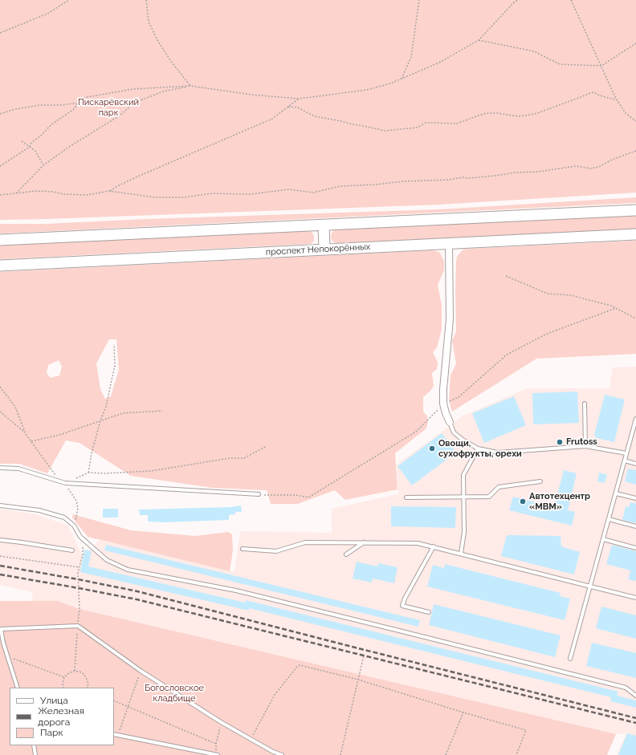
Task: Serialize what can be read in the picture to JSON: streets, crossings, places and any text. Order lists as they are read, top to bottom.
{
  "streets": {
    "main road": ["проспект Непокорённых"]
  },
  "parks": ["Пискарёвский парк", "Богословское кладбище"],
  "places": ["Frutoss", "Овощи, сухофрукты, орехи", "Автотехцентр «МВМ»"],
  "legend": ["Улица", "Железная дорога", "Парк"]
}
